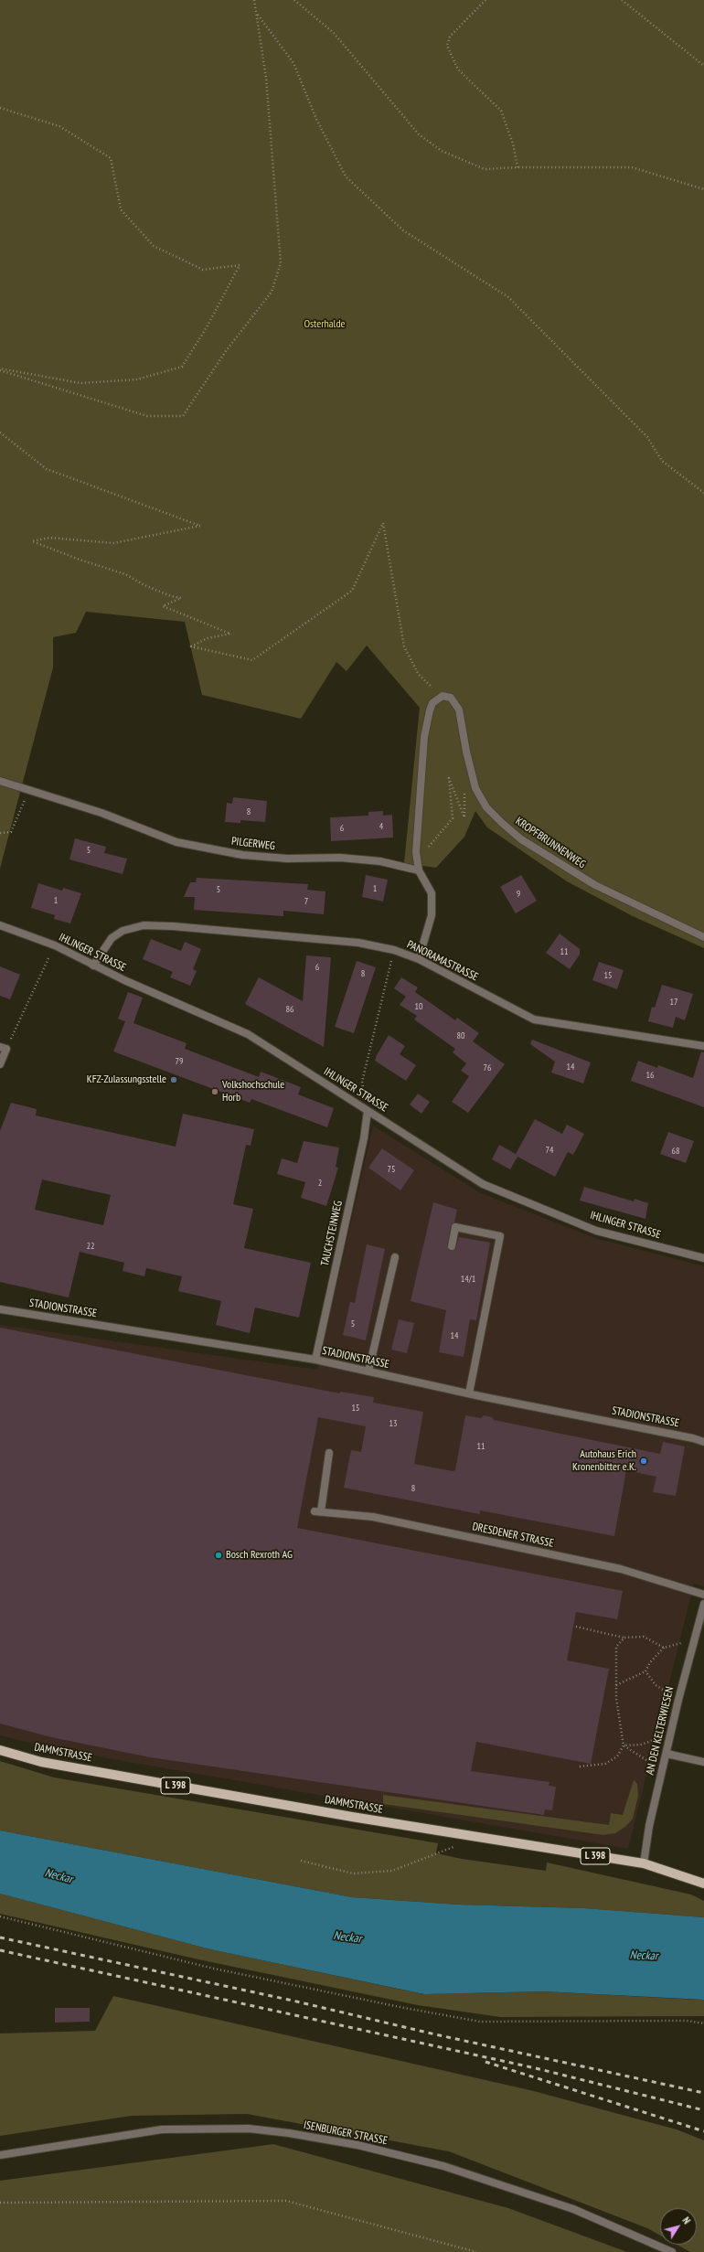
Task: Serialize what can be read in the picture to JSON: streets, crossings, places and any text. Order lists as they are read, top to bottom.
{
  "streets": {
    "main road": ["DAMMSTRASSE", "L 398"],
    "street": [
      "KROPFBRUNNENWEG",
      "PILGERWEG",
      "IHLINGER STRASSE",
      "PANORAMASTRASSE",
      "TAUCHSTEINWEG",
      "STADIONSTRASSE",
      "DRESDENER STRASSE",
      "AN DEN KELTERWIESEN",
      "ISENBURGER STRASSE"
    ]
  },
  "crossings": [
    ["IHLINGER STRASSE", "PANORAMASTRASSE"],
    ["IHLINGER STRASSE", "TAUCHSTEINWEG"],
    ["TAUCHSTEINWEG", "STADIONSTRASSE"],
    ["AN DEN KELTERWIESEN", "DAMMSTRASSE"]
  ],
  "water": ["Neckar"],
  "parks": ["Osterhalde"],
  "places": [
    "KFZ-Zulassungsstelle",
    "Volkshochschule Horb",
    "Autohaus Erich Kronenbitter e.K.",
    "Bosch Rexroth AG"
  ],
  "house_numbers": [
    "8",
    "4",
    "6",
    "5",
    "1",
    "5",
    "9",
    "1",
    "7",
    "11",
    "6",
    "8",
    "15",
    "17",
    "10",
    "86",
    "80",
    "79",
    "14",
    "76",
    "16",
    "74",
    "68",
    "75",
    "2",
    "22",
    "14/1",
    "5",
    "14",
    "15",
    "13",
    "11",
    "8"
  ],
  "north": "top right"
}
